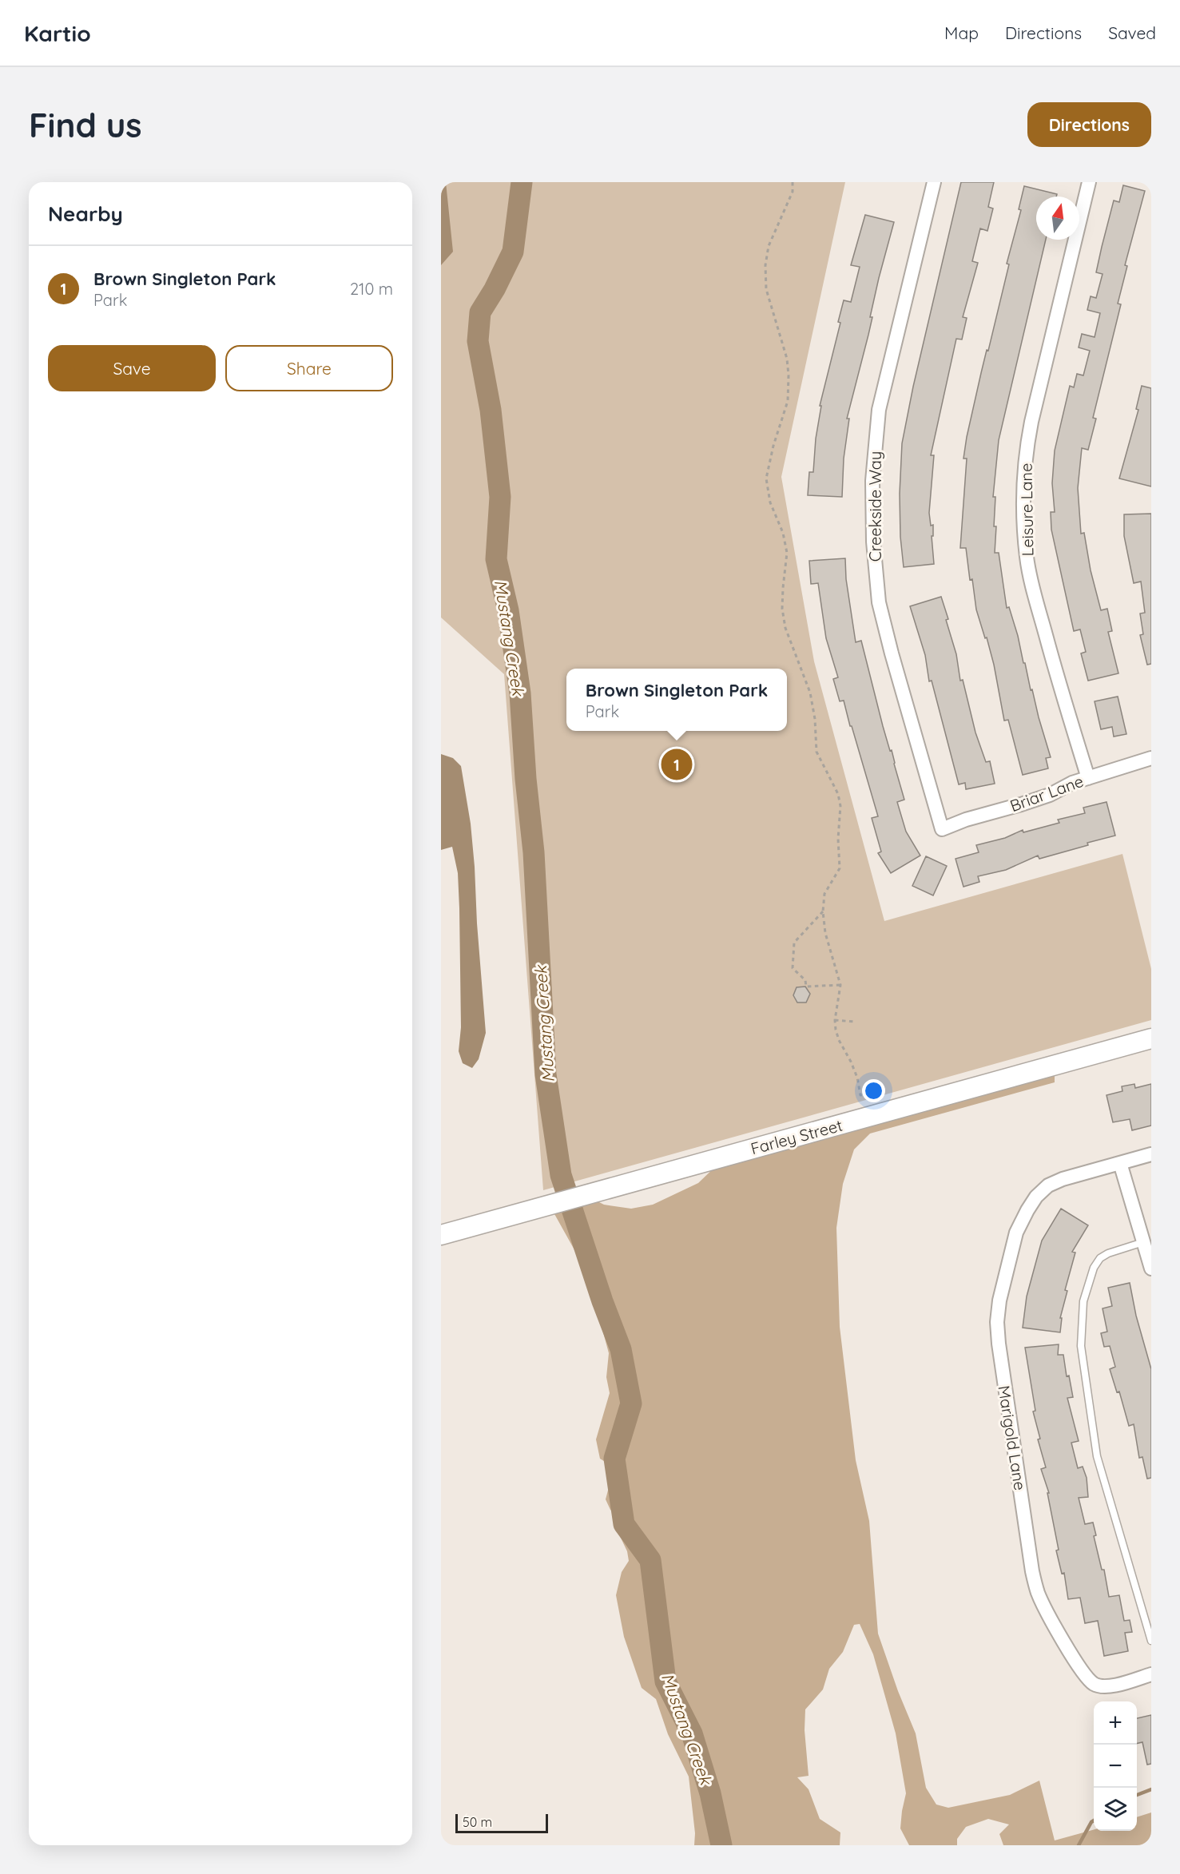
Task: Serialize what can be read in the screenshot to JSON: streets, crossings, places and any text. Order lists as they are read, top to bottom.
{
  "streets": {
    "street": [
      "Creekside Way",
      "Leisure Lane",
      "Briar Lane",
      "Farley Street",
      "Marigold Lane"
    ]
  },
  "crossings": [
    ["Creekside Way", "Briar Lane"],
    ["Leisure Lane", "Briar Lane"]
  ],
  "water": ["Mustang Creek"],
  "scale_bar": "50 m",
  "north": "top",
  "page": {
    "header": "Kartio",
    "nav": ["Map", "Directions", "Saved"],
    "buttons": [
      "Directions",
      ["Save", "Share"]
    ],
    "title": "Find us",
    "heading": "Nearby",
    "list": [
      {
        "mark": "1",
        "name": "Brown Singleton Park",
        "note": "Park",
        "value": "210 m"
      }
    ],
    "popup": ["Brown Singleton Park", "Park"],
    "pins": "1",
    "map_buttons": ["+", "−"],
    "scale": "50 m"
  }
}
